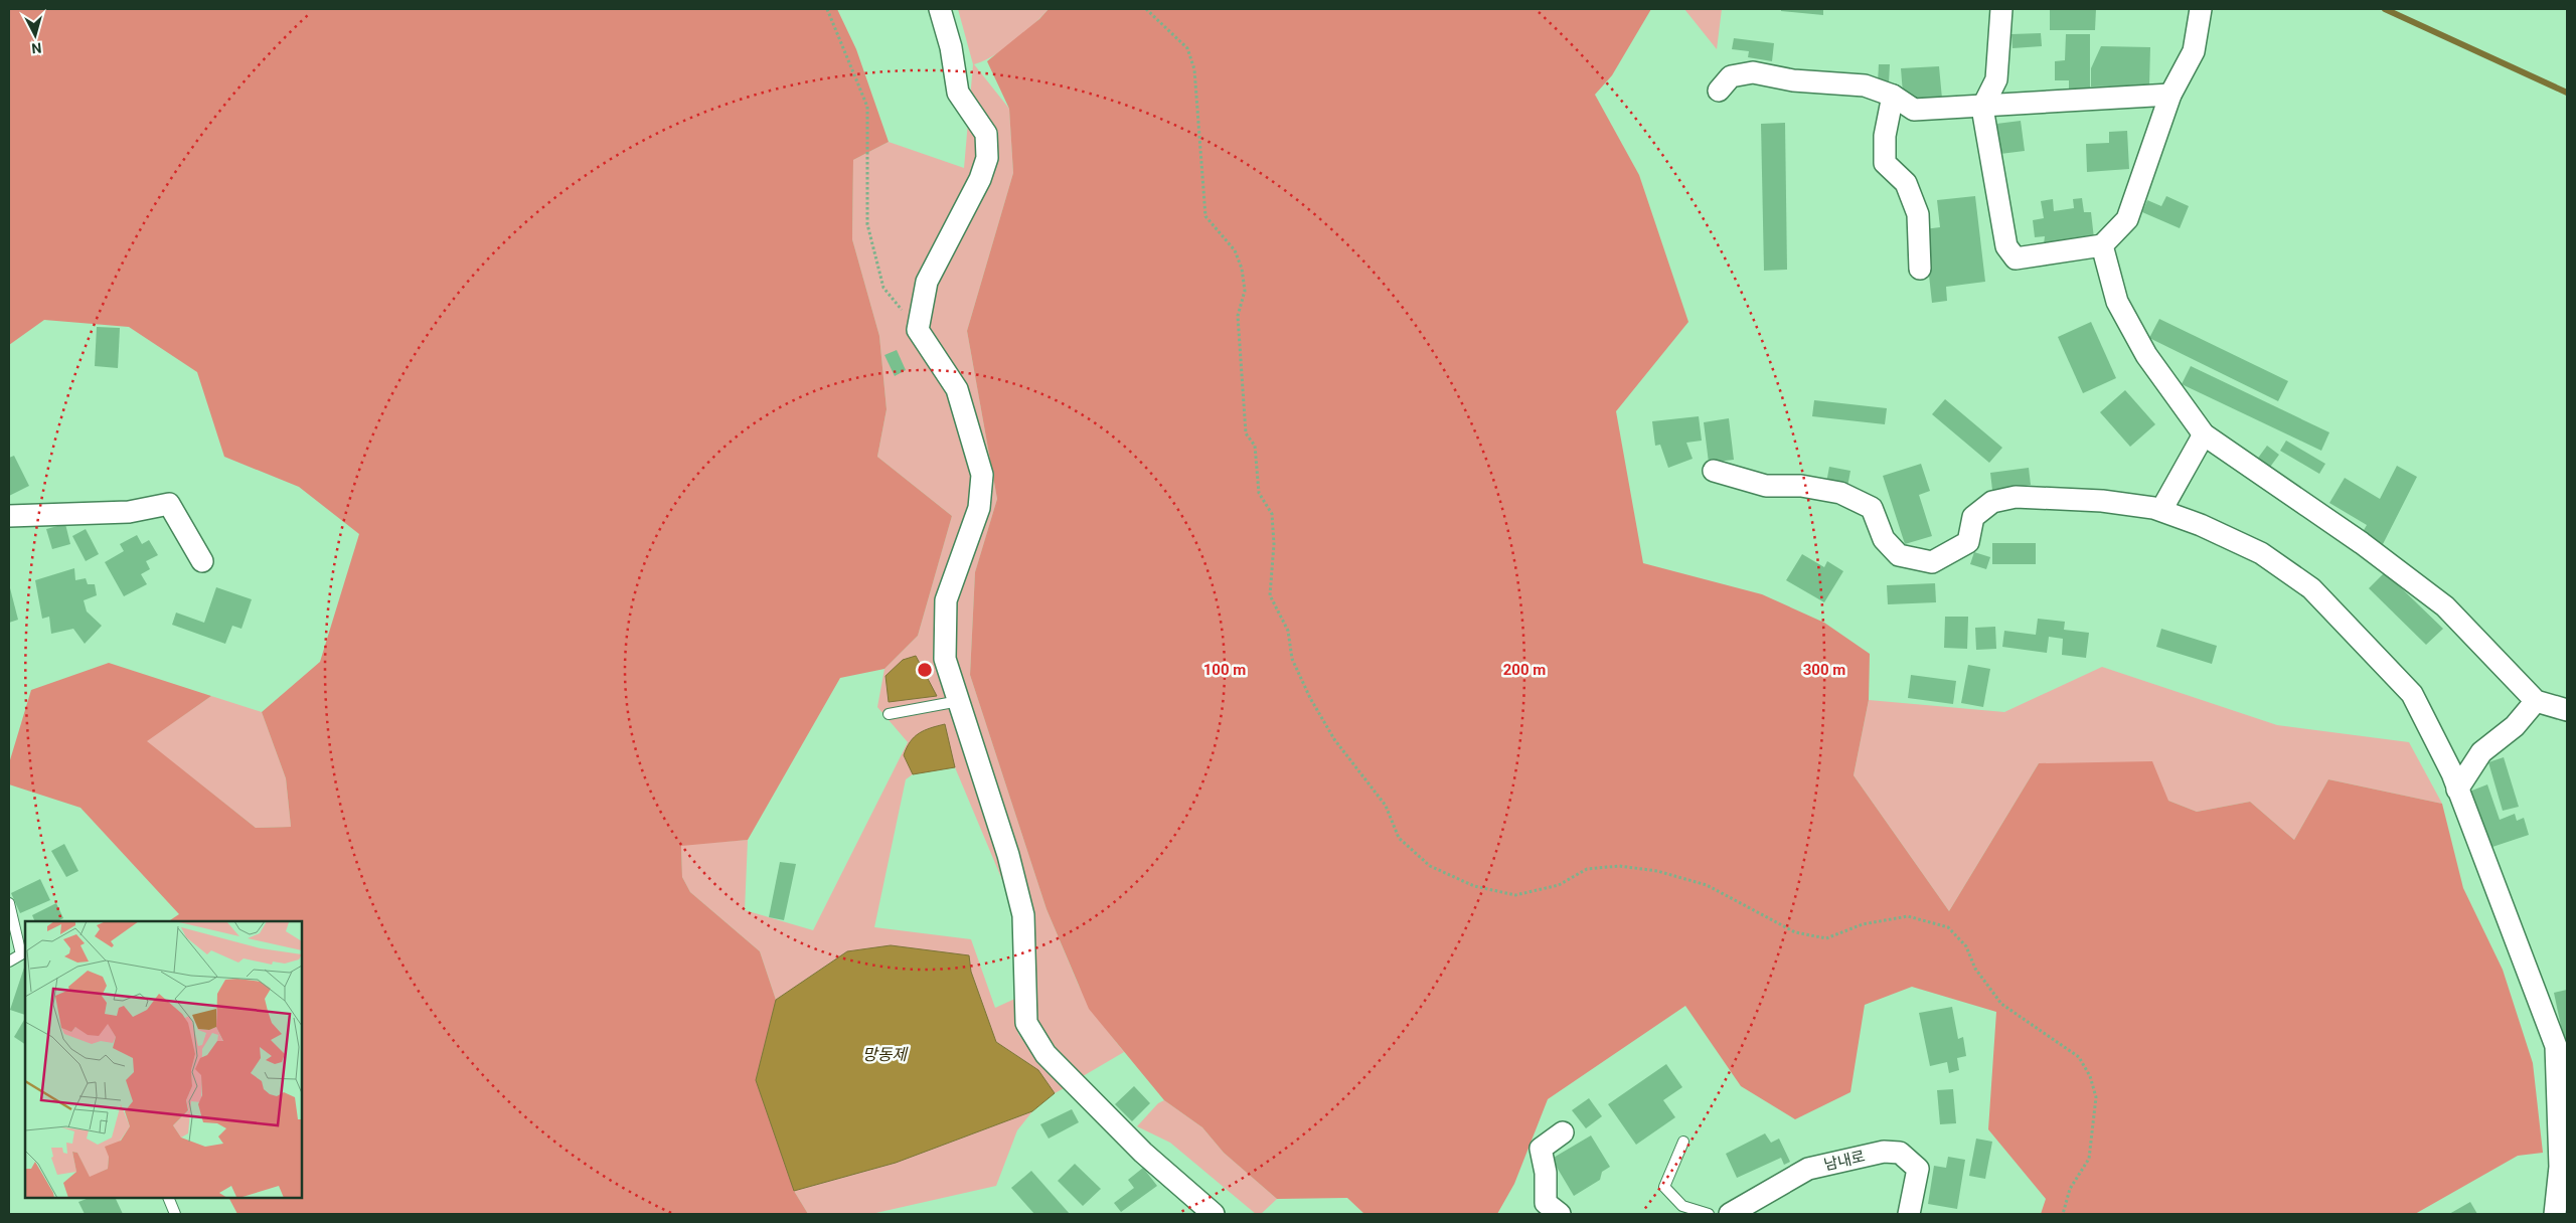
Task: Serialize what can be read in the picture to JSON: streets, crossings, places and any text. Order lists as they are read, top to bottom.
{
  "streets": {
    "street": ["남내로"]
  },
  "water": ["망동제"],
  "north": "bottom",
  "rings": ["100 m", "200 m", "300 m"]
}
